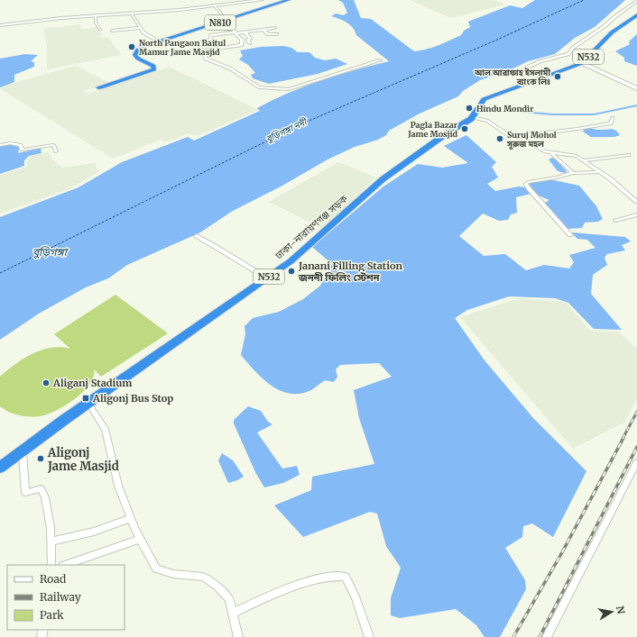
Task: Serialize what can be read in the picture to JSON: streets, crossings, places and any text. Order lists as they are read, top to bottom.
{
  "streets": {
    "highway": ["N810", "N532", "ঢাকা-নারায়ণগঞ্জ সড়ক"]
  },
  "crossings": [
    ["N532", "ঢাকা-নারায়ণগঞ্জ সড়ক"]
  ],
  "water": ["বুড়িগঙ্গা নদী", "বুড়িগঙ্গা"],
  "places": {
    "other": [
      "North Pangaon Baitul Mamur Jame Masjid",
      "আল আরাফাহ ইসলামী ব্যাংক লিঃ",
      "Hindu Mondir",
      "Pagla Bazar Jame Mosjid",
      "Suruj Mohol সূরুজ মহল",
      "Janani Filling Station জননী ফিলিং স্টেশন",
      "Aliganj Stadium",
      "Aligonj Jame Masjid"
    ],
    "transit": ["Aligonj Bus Stop"]
  },
  "legend": ["Road", "Railway", "Park"],
  "north": "right"
}
